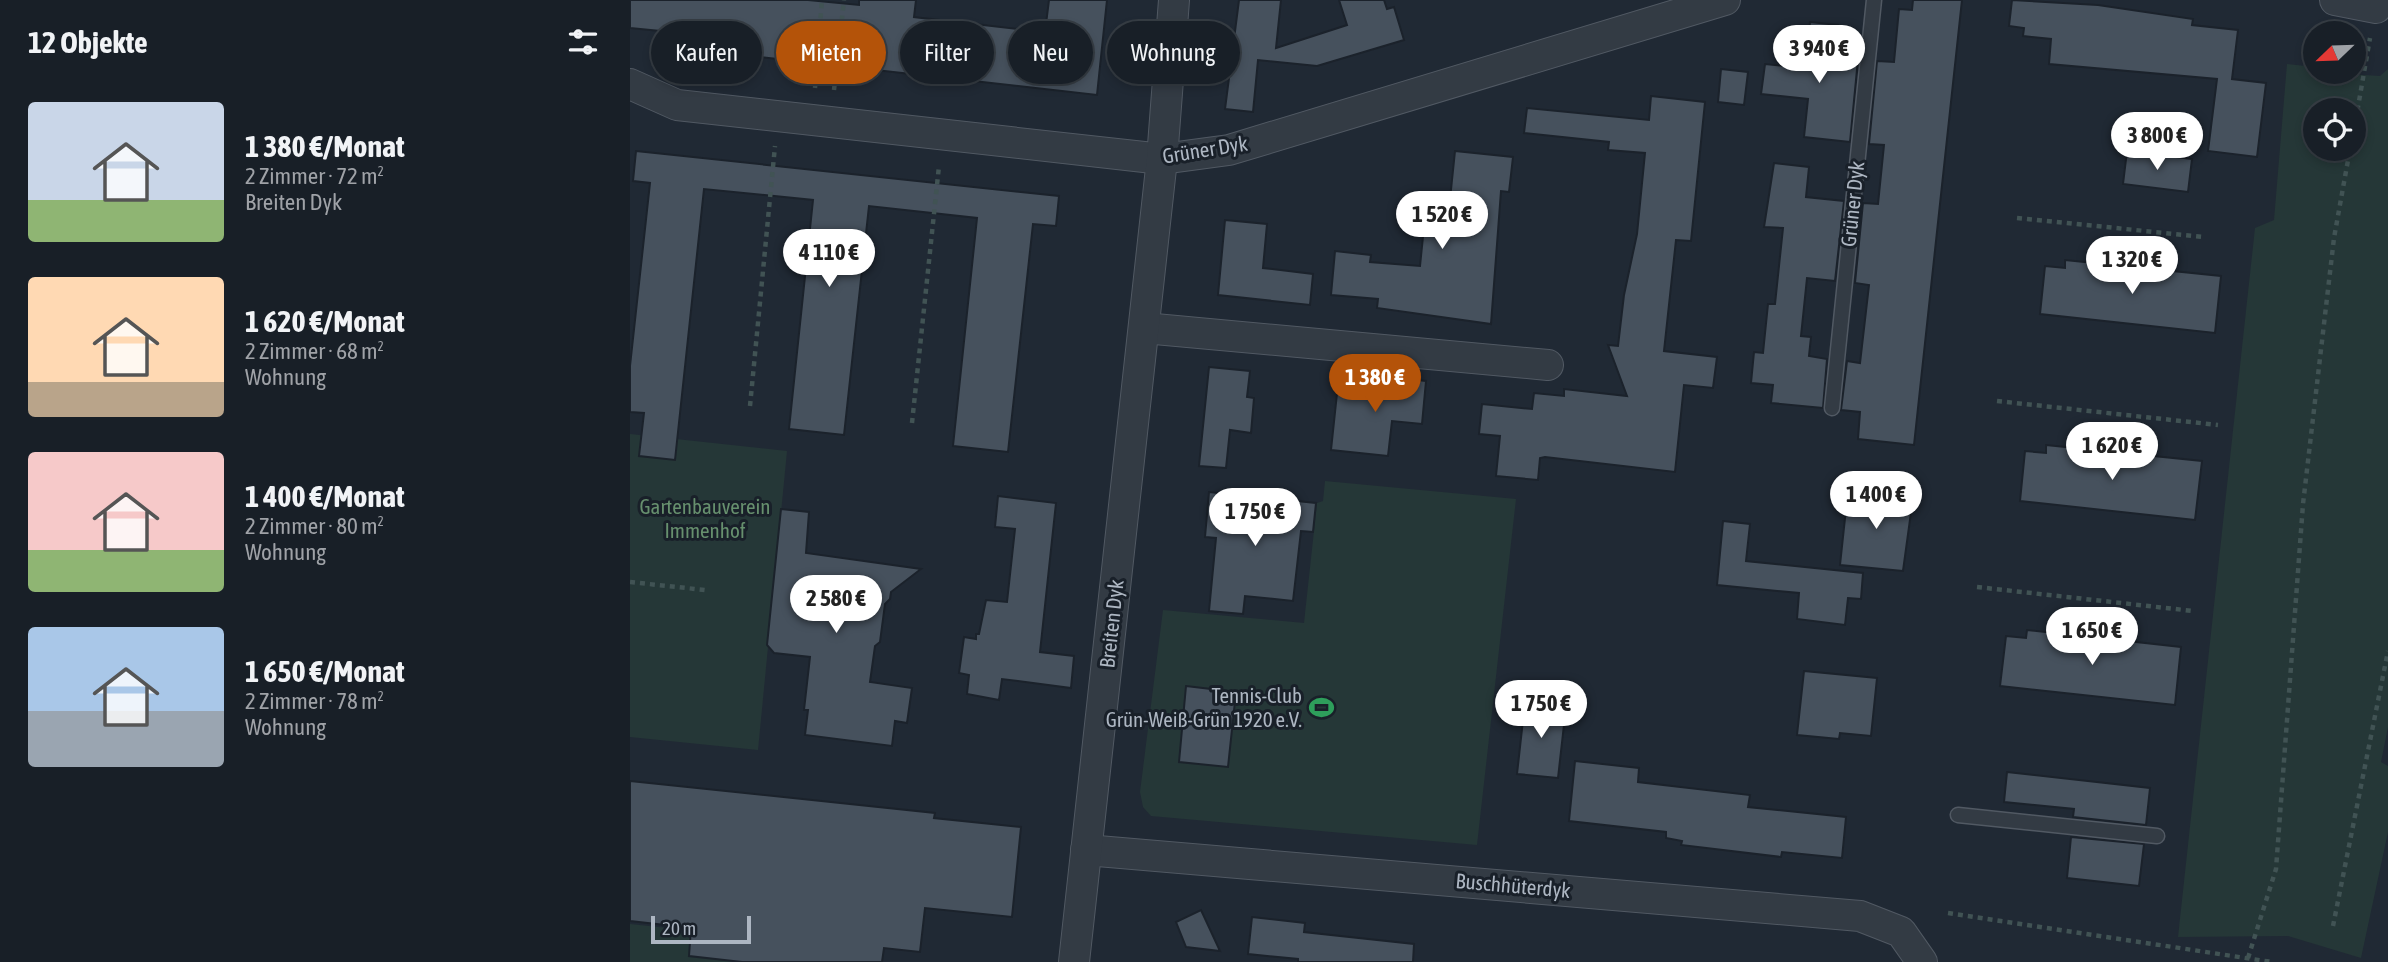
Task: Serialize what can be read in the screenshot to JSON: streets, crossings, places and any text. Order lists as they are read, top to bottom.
{
  "streets": {
    "street": ["Grüner Dyk", "Breiten Dyk", "Buschhüterdyk"]
  },
  "crossings": [
    ["Grüner Dyk", "Breiten Dyk"],
    ["Breiten Dyk", "Buschhüterdyk"]
  ],
  "parks": ["Gartenbauverein Immenhof"],
  "places": {
    "sports": ["Tennis-Club Grün-Weiß-Grün 1920 e.V."]
  },
  "scale_bar": "20 m",
  "north": "bottom left",
  "page": {
    "heading": "12 Objekte",
    "chip": [
      "Kaufen",
      "Mieten",
      "Filter",
      "Neu",
      "Wohnung"
    ],
    "price": [
      "3 940 €",
      "3 800 €",
      "1 520 €",
      "4 110 €",
      "1 320 €",
      "1 380 €",
      "1 620 €",
      "1 400 €",
      "1 750 €",
      "2 580 €",
      "1 650 €",
      "1 750 €"
    ],
    "list": [
      {
        "name": "1 380 €/Monat",
        "note": "2 Zimmer · 72 m² · Breiten Dyk"
      },
      {
        "name": "1 620 €/Monat",
        "note": "2 Zimmer · 68 m² · Wohnung"
      },
      {
        "name": "1 400 €/Monat",
        "note": "2 Zimmer · 80 m² · Wohnung"
      },
      {
        "name": "1 650 €/Monat",
        "note": "2 Zimmer · 78 m² · Wohnung"
      }
    ],
    "scale": "20 m"
  }
}
